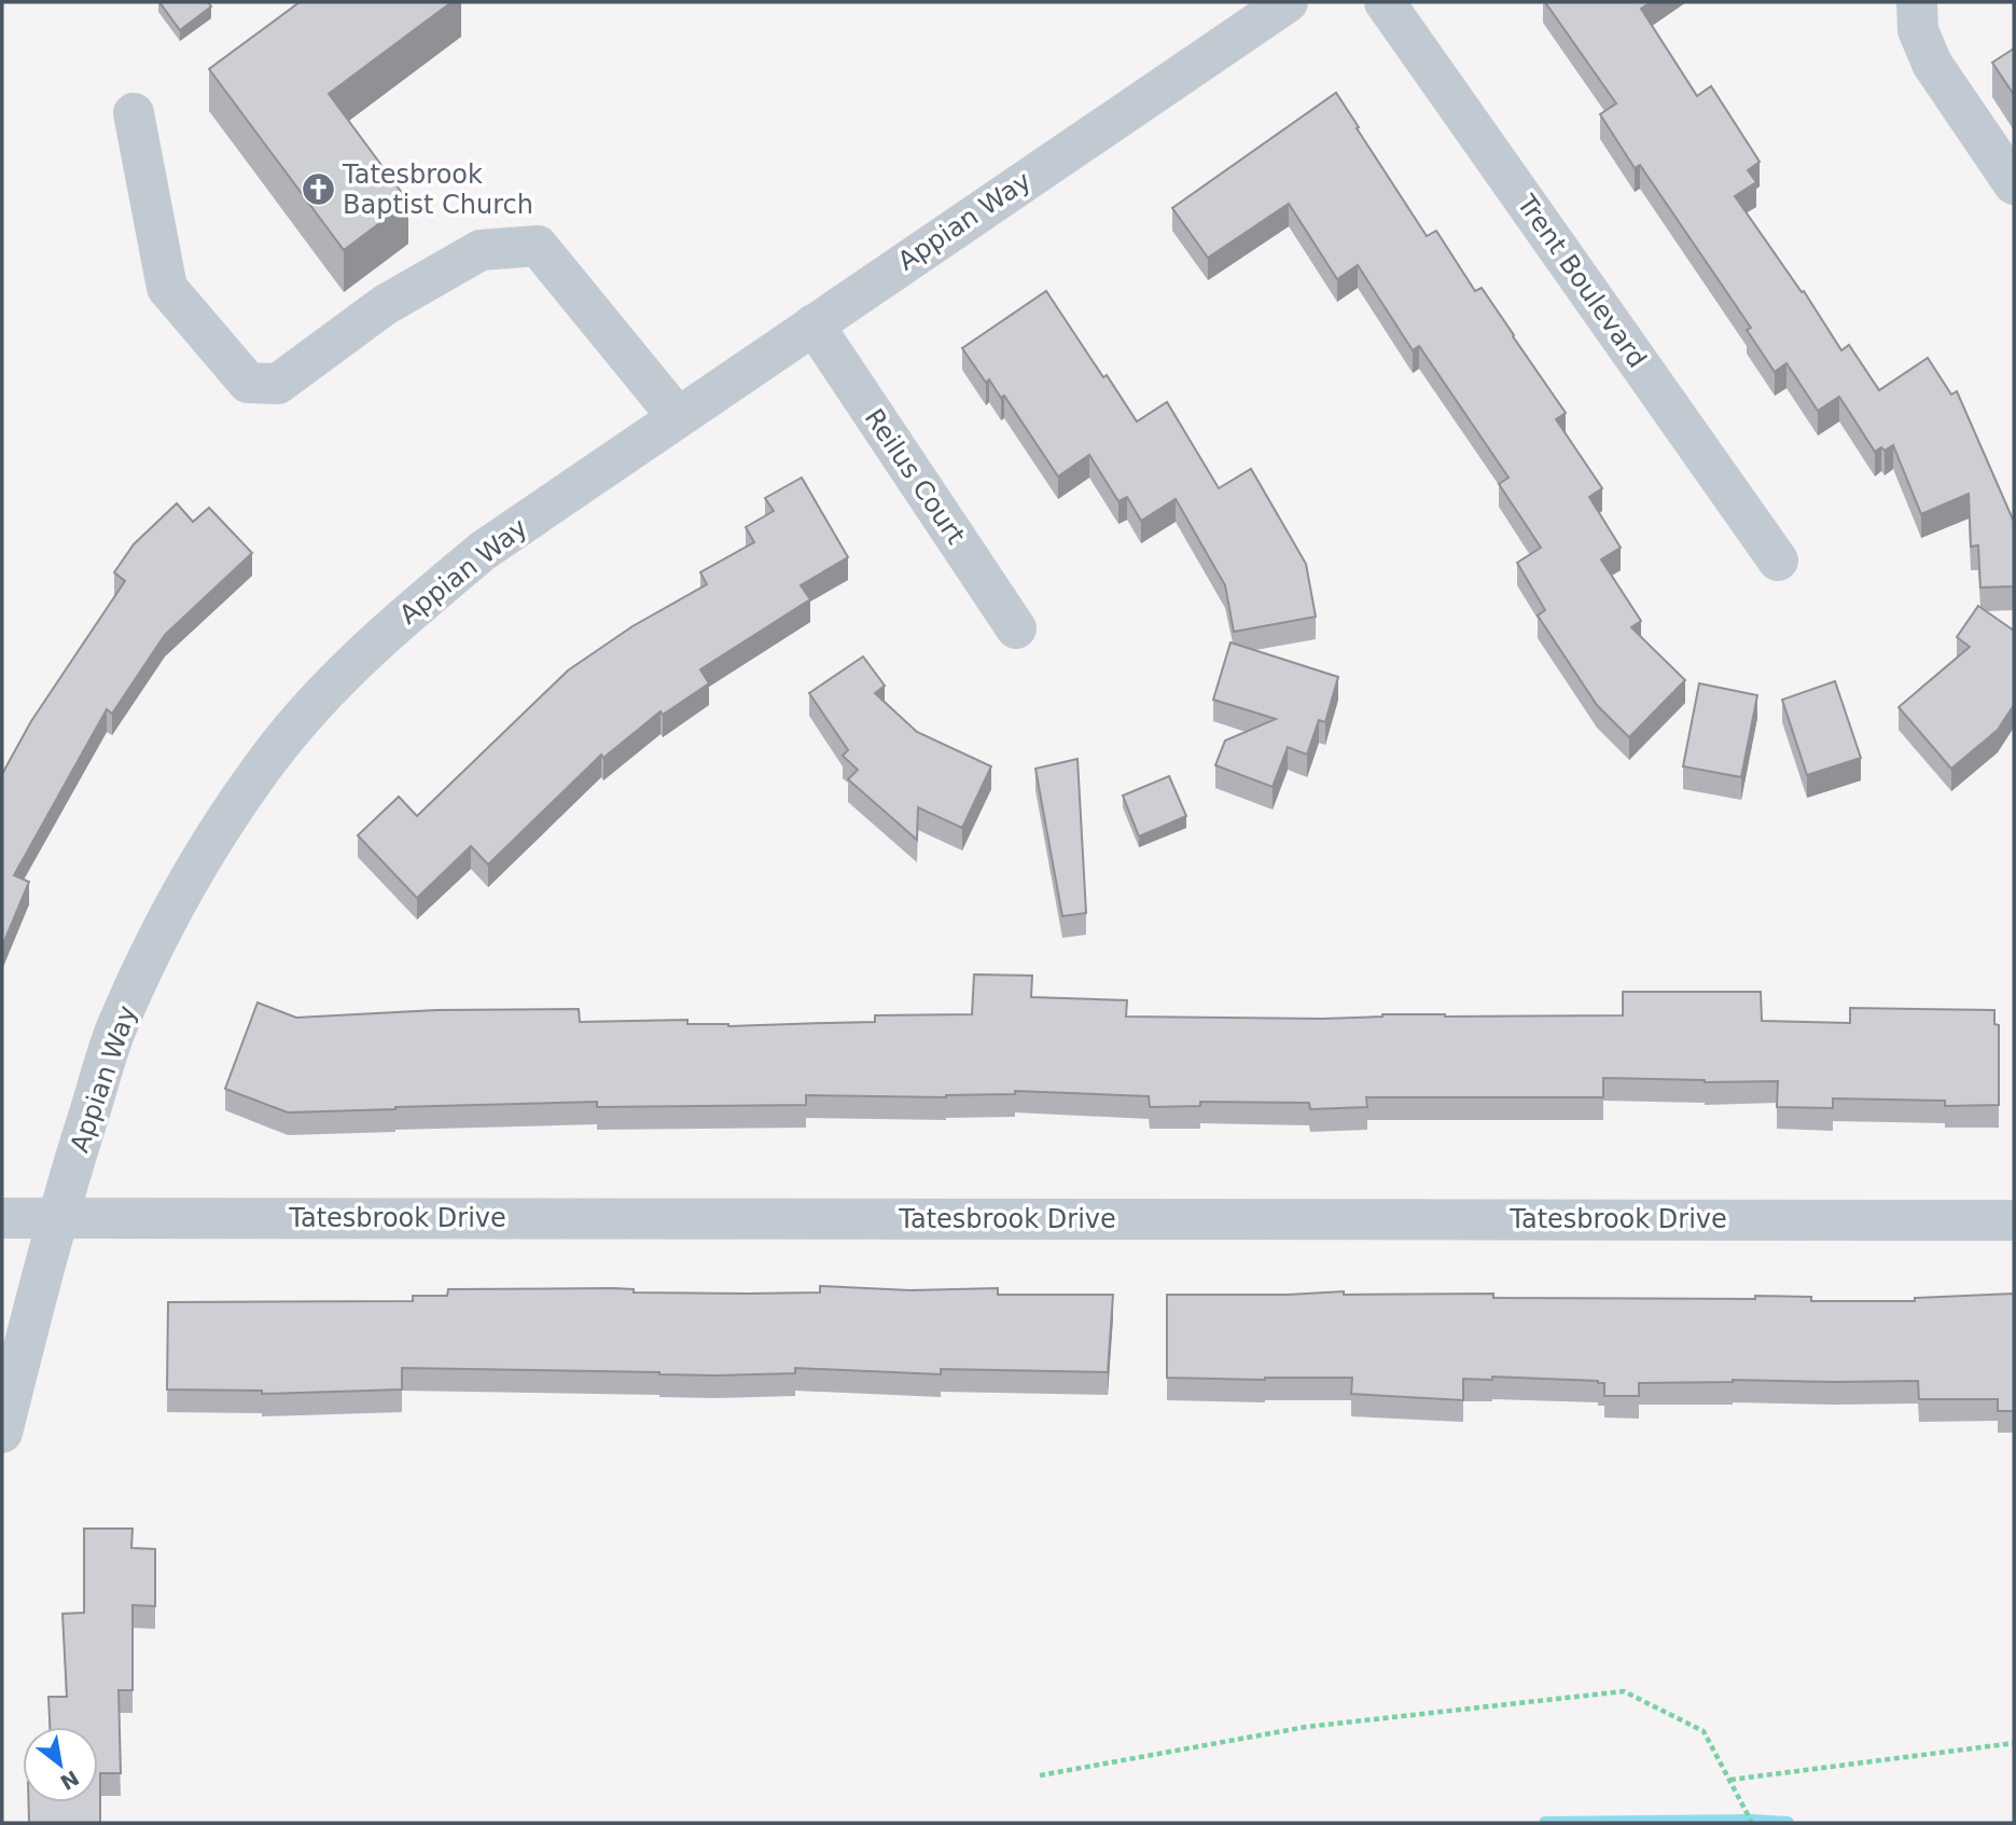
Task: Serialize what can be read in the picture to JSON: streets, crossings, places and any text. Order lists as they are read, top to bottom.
{
  "streets": {
    "street": [
      "Appian Way",
      "Trent Boulevard",
      "Reilus Court",
      "Tatesbrook Drive"
    ]
  },
  "crossings": [
    ["Appian Way", "Reilus Court"],
    ["Appian Way", "Tatesbrook Drive"]
  ],
  "places": {
    "church": ["Tatesbrook Baptist Church"]
  },
  "north": "bottom right"
}
